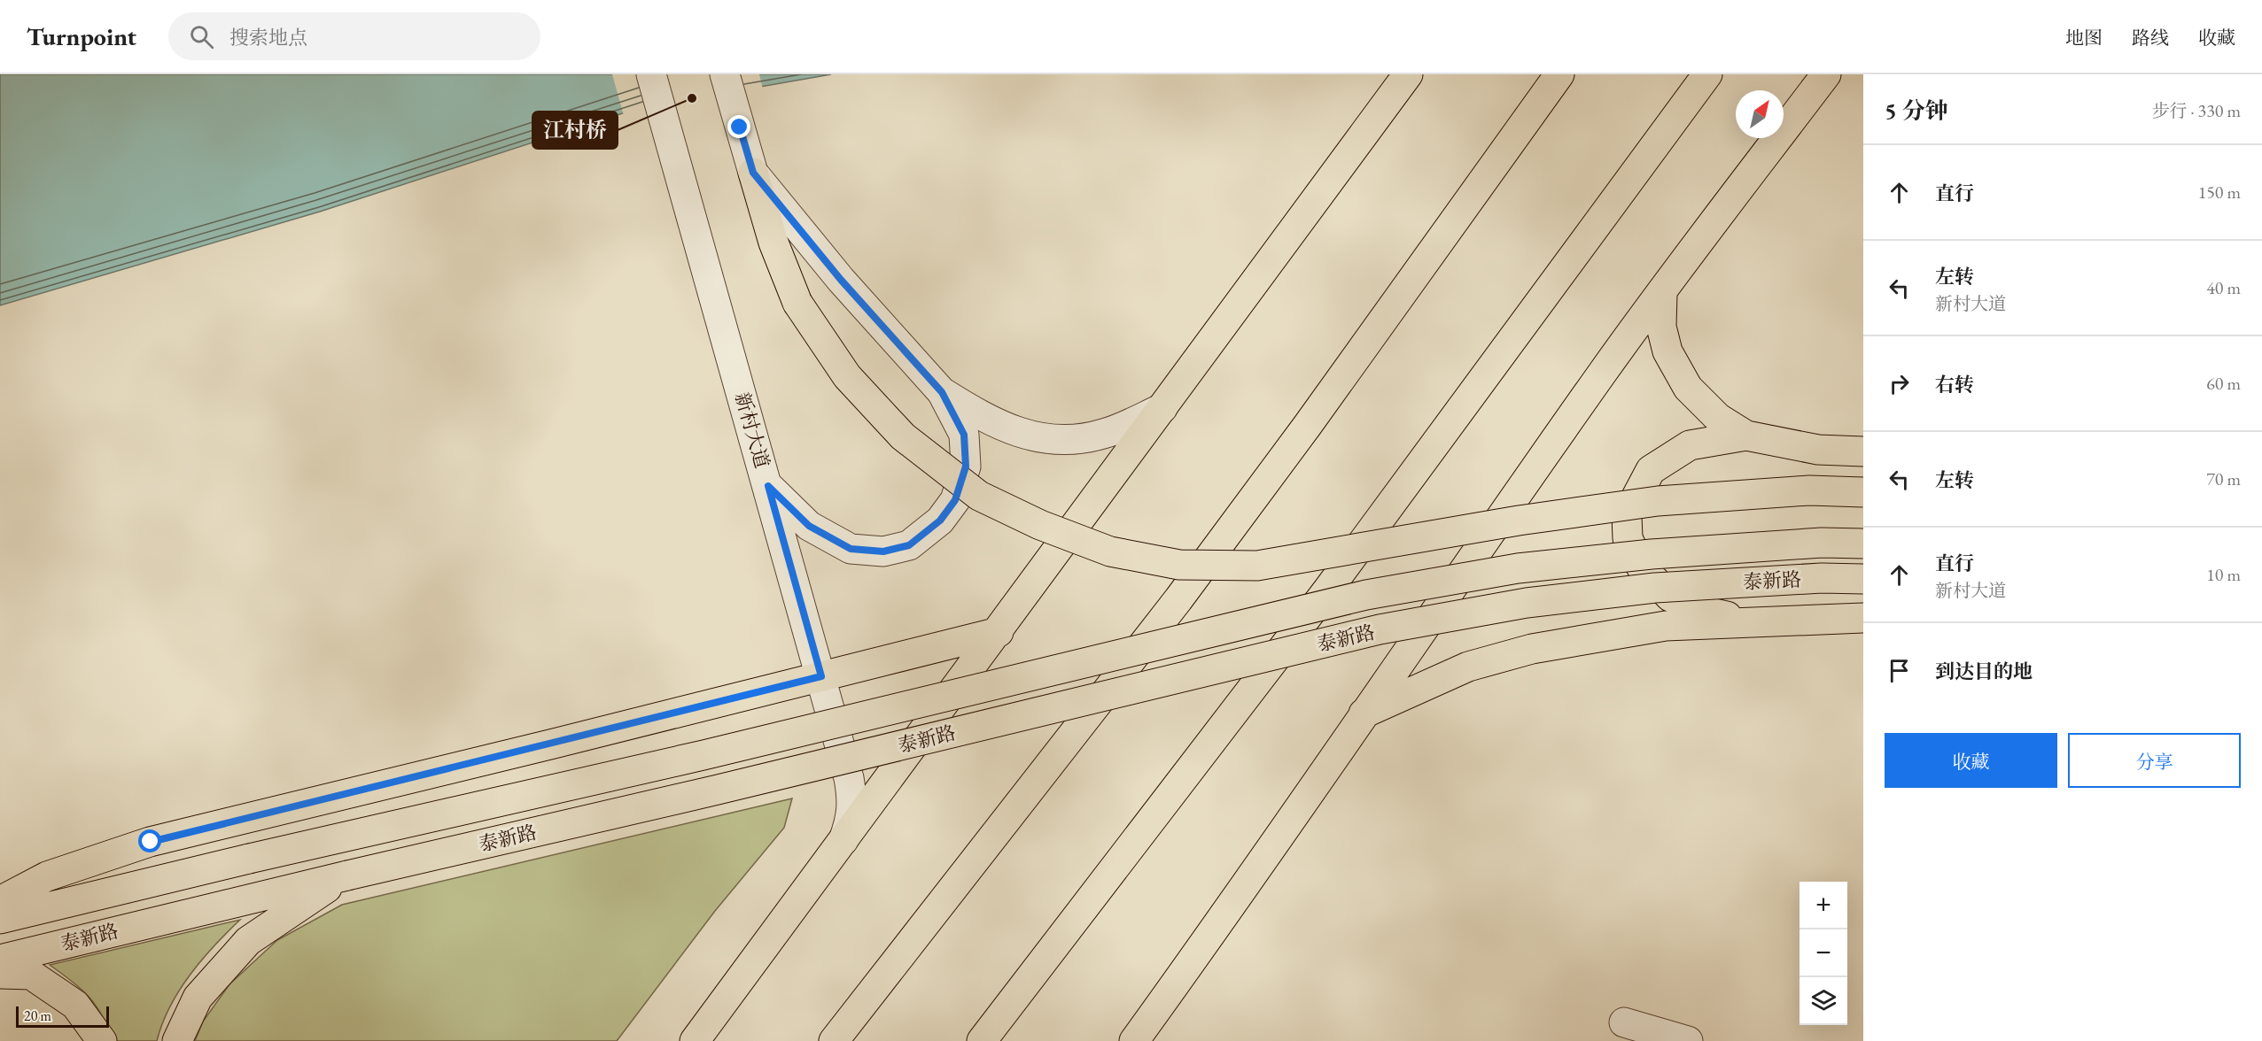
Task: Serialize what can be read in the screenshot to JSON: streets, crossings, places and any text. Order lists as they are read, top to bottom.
{
  "streets": {
    "main road": ["泰新路"],
    "street": ["新村大道"]
  },
  "places": ["江村桥"],
  "scale_bar": "20 m",
  "north": "top right",
  "page": {
    "header": "Turnpoint",
    "search": "搜索地点",
    "nav": ["地图", "路线", "收藏"],
    "heading": ["5 分钟", "步行 · 330 m"],
    "list": [
      ["直行", "150 m"],
      ["左转", "新村大道", "40 m"],
      ["右转", "60 m"],
      ["左转", "70 m"],
      ["直行", "新村大道", "10 m"],
      "到达目的地"
    ],
    "buttons": ["收藏", "分享"],
    "map_buttons": ["+", "−"],
    "scale": "20 m"
  }
}
